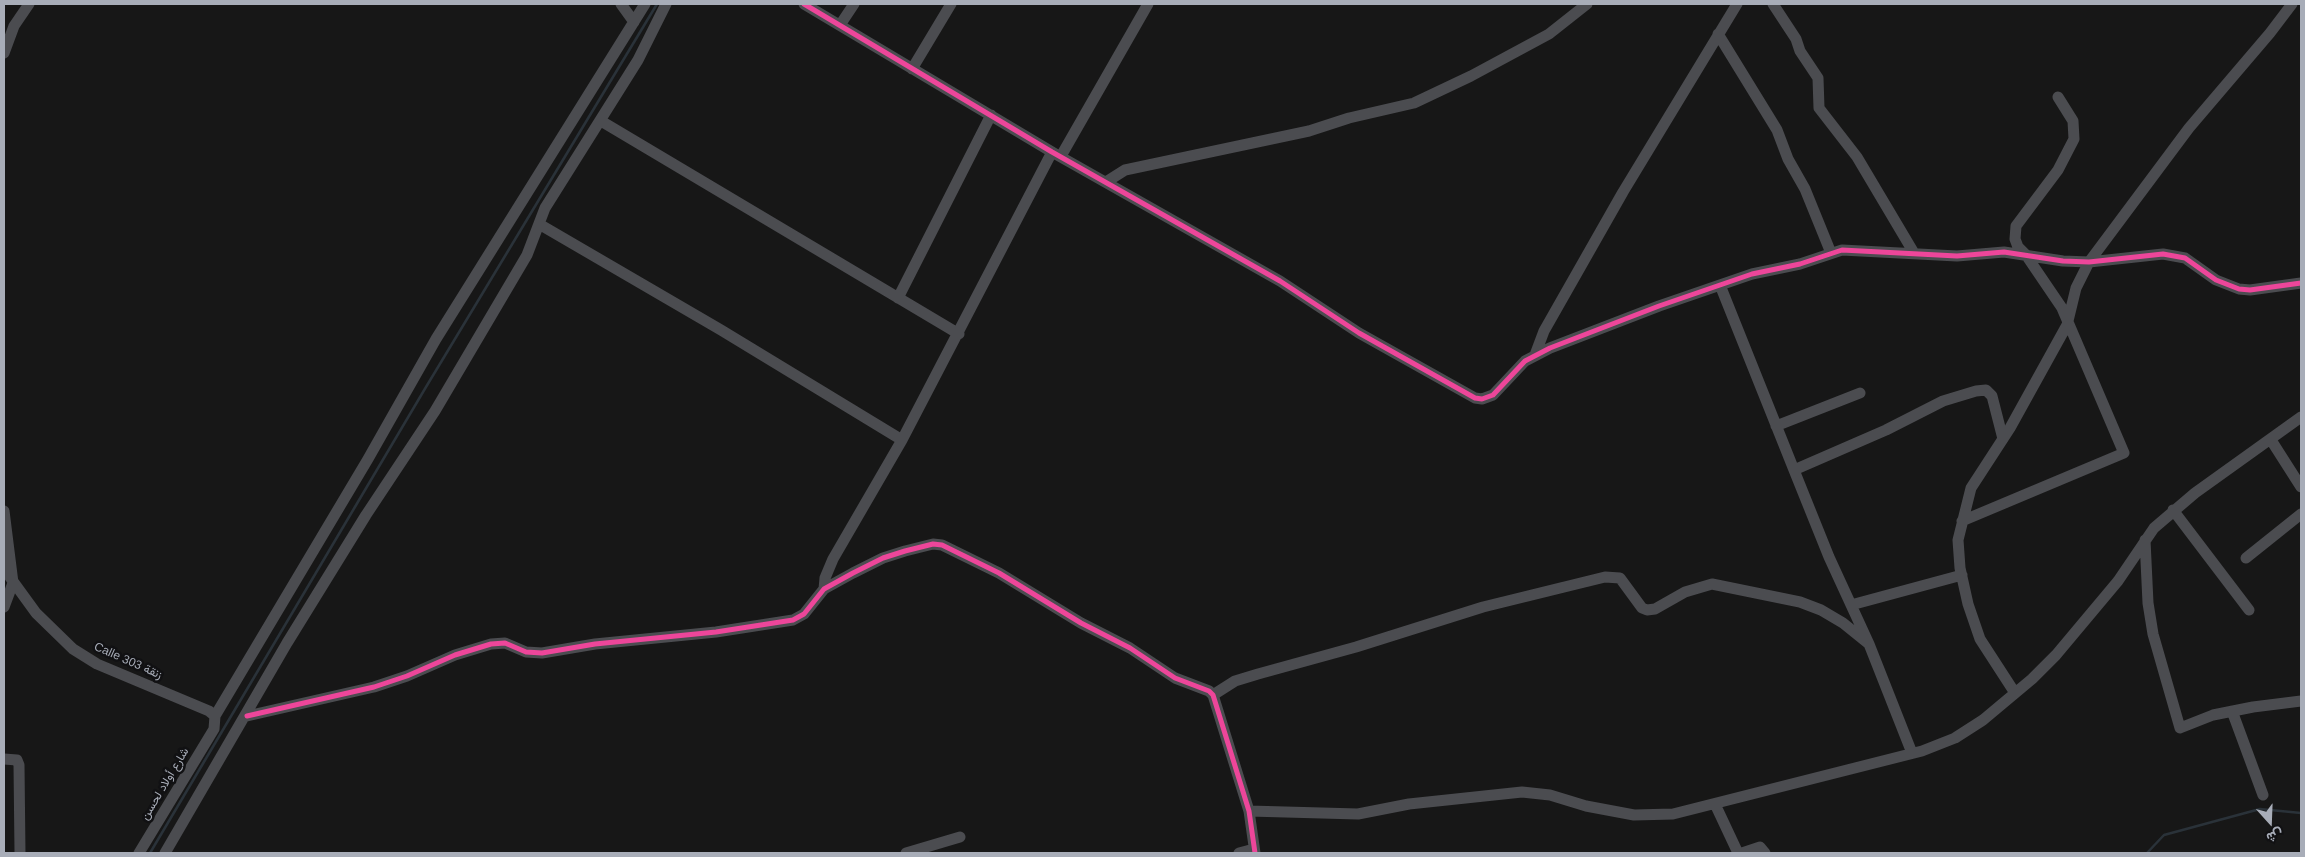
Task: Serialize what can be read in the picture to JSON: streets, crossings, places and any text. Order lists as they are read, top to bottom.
{
  "streets": {
    "street": ["Calle 303 زنقة", "شارع أولاد لحسن"]
  },
  "crossings": [
    ["Calle 303 زنقة", "شارع أولاد لحسن"]
  ],
  "north": "bottom"
}
